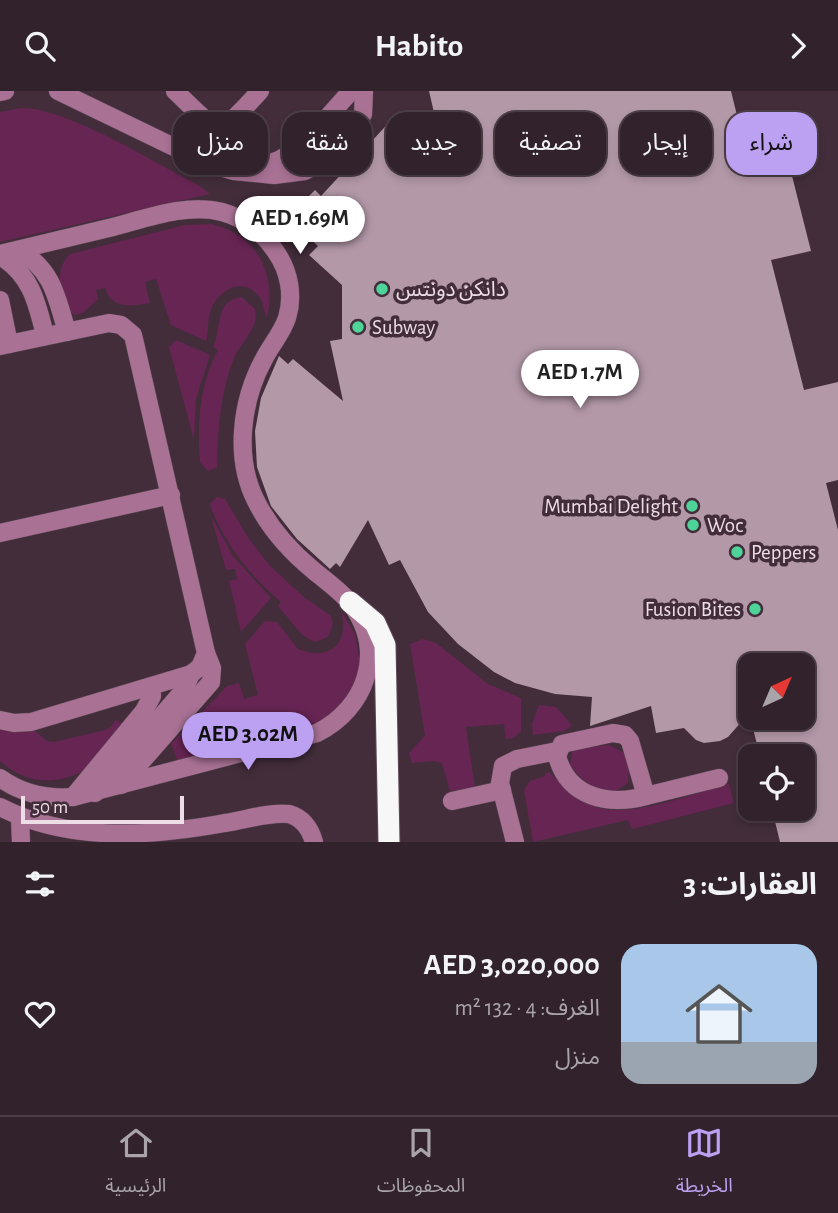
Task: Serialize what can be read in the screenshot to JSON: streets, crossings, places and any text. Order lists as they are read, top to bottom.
{
  "places": [
    "دانكن دونتس",
    "Subway",
    "Mumbai Delight",
    "Woc",
    "Peppers",
    "Fusion Bites"
  ],
  "scale_bar": "50 m",
  "north": "top right",
  "page": {
    "header": "Habito",
    "chip": [
      "شراء",
      "إيجار",
      "تصفية",
      "جديد",
      "شقة",
      "منزل"
    ],
    "price": ["AED 1.69M", "AED 1.7M", "AED 3.02M"],
    "scale": "50 m",
    "heading": "العقارات: 3",
    "list": [
      {
        "name": "AED 3,020,000",
        "note": "الغرف: 4 · 132 m² · منزل"
      }
    ],
    "tabs": ["الخريطة", "المحفوظات", "الرئيسية"]
  }
}
